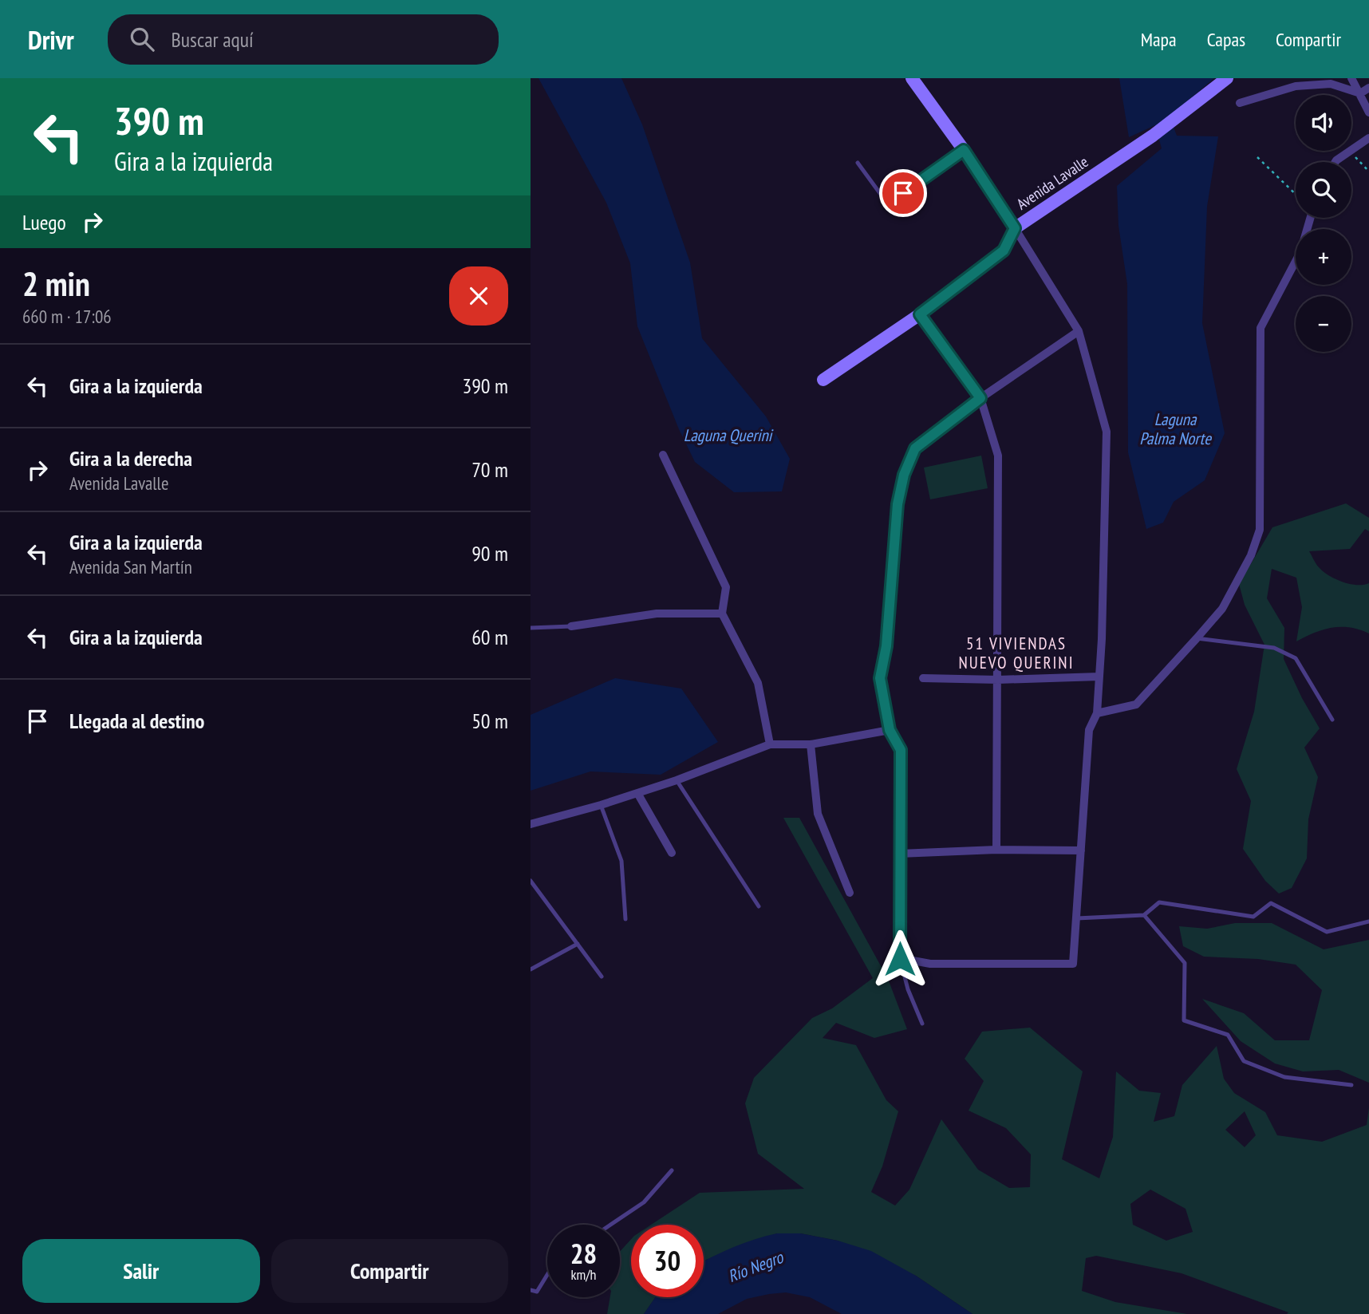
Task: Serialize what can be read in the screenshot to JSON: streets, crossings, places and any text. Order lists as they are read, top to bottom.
{
  "streets": {
    "street": ["Avenida Lavalle"]
  },
  "districts": ["51 VIVIENDAS NUEVO QUERINI"],
  "water": ["Laguna Palma Norte", "Laguna Querini", "Río Negro"],
  "page": {
    "header": "Drivr",
    "search": "Buscar aquí",
    "nav": ["Mapa", "Capas", "Compartir"],
    "turn": ["390 m", "Gira a la izquierda"],
    "map_buttons": ["+", "−"],
    "then": "Luego",
    "heading": ["2 min", "660 m · 17:06"],
    "list": [
      {
        "name": "Gira a la izquierda",
        "value": "390 m"
      },
      {
        "name": "Gira a la derecha",
        "note": "Avenida Lavalle",
        "value": "70 m"
      },
      {
        "name": "Gira a la izquierda",
        "note": "Avenida San Martín",
        "value": "90 m"
      },
      {
        "name": "Gira a la izquierda",
        "value": "60 m"
      },
      {
        "name": "Llegada al destino",
        "value": "50 m"
      }
    ],
    "speed": "28 km/h",
    "limit": "30",
    "buttons": ["Salir", "Compartir"]
  }
}
